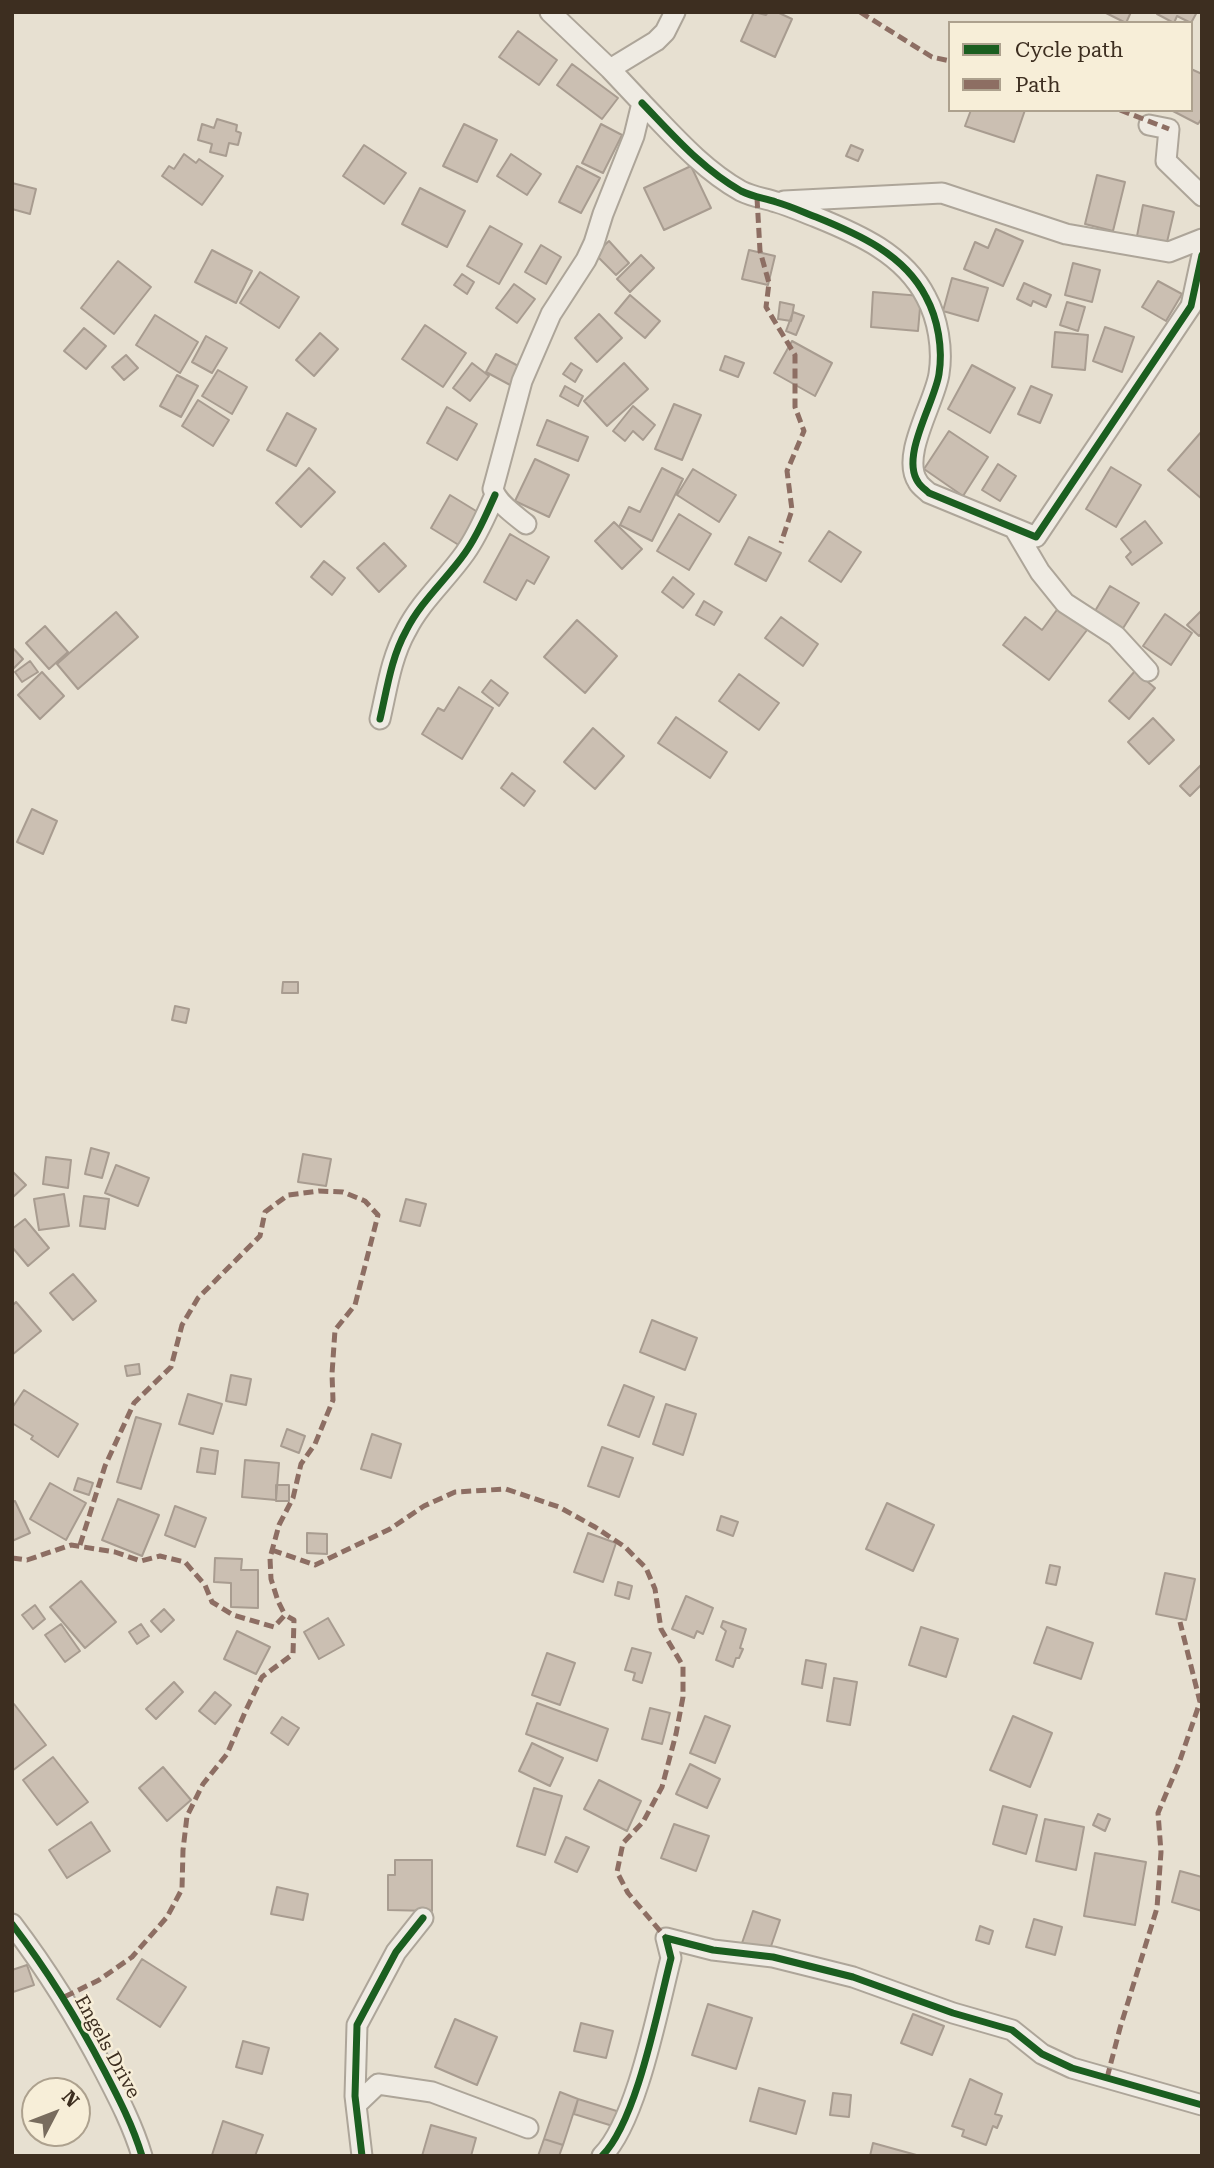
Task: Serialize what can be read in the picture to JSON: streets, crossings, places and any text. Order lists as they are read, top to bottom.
{
  "streets": {
    "street": ["Engels Drive"]
  },
  "legend": ["Cycle path", "Path"],
  "north": "top right"
}
